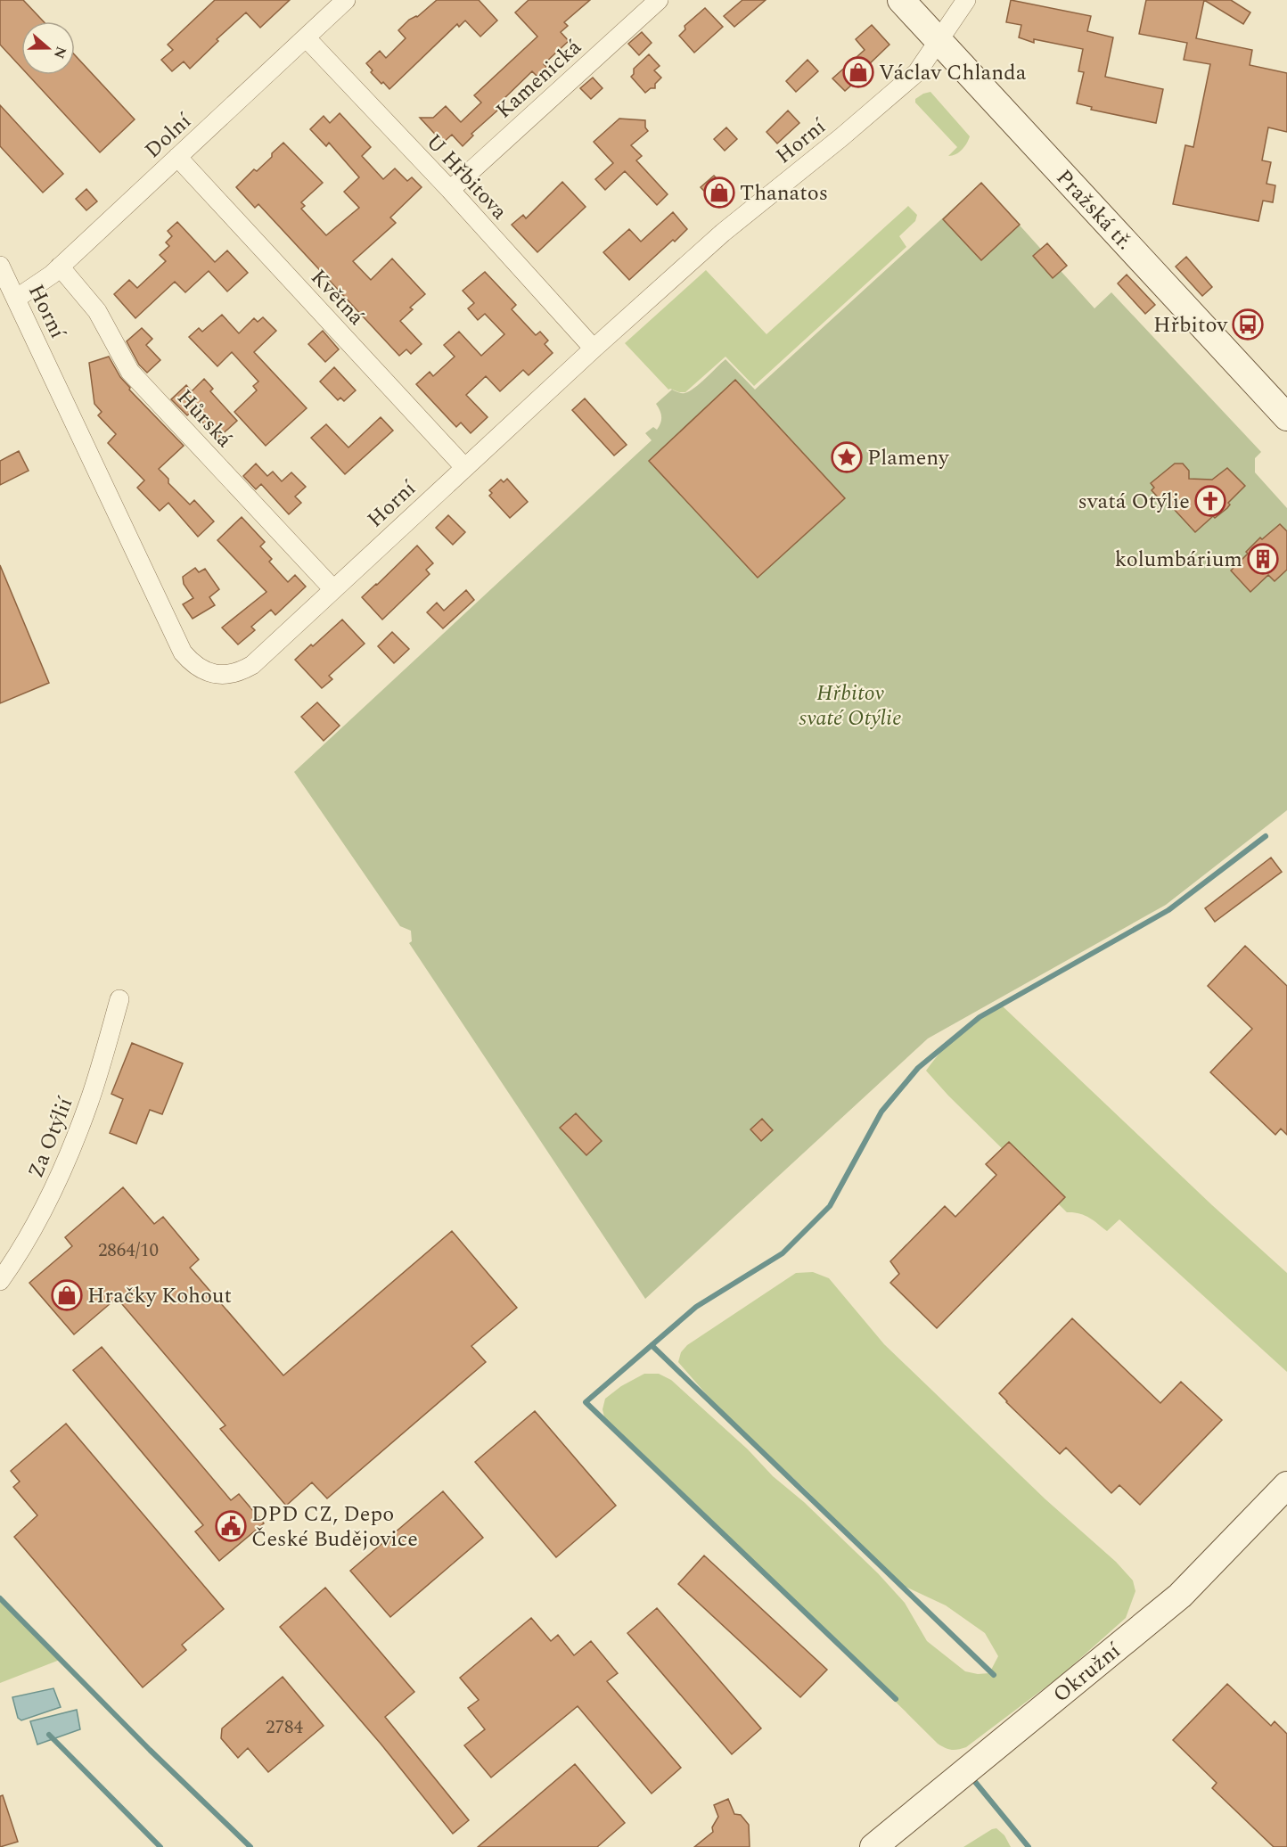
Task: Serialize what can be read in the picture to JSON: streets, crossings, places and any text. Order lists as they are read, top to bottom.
{
  "streets": {
    "main road": ["Pražská tř.", "Okružní"],
    "street": [
      "Kamenická",
      "Dolní",
      "Horní",
      "U Hřbitova",
      "Květná",
      "Hůrská",
      "Za Otýlií"
    ]
  },
  "crossings": [
    ["Kamenická", "U Hřbitova"],
    ["Dolní", "Horní"],
    ["Dolní", "U Hřbitova"],
    ["Dolní", "Květná"],
    ["Dolní", "Hůrská"],
    ["Horní", "U Hřbitova"],
    ["Horní", "Pražská tř."],
    ["Horní", "Květná"],
    ["Horní", "Hůrská"]
  ],
  "parks": ["Hřbitov svaté Otýlie"],
  "places": {
    "shop": ["Václav Chlanda", "Thanatos", "Hračky Kohout"],
    "bus stop": ["Hřbitov"],
    "place": ["Plameny"],
    "church": ["svatá Otýlie"],
    "building": ["kolumbárium"],
    "public building": ["DPD CZ, Depo České Budějovice"]
  },
  "house_numbers": ["2864/10", "2784"],
  "north": "right"
}
